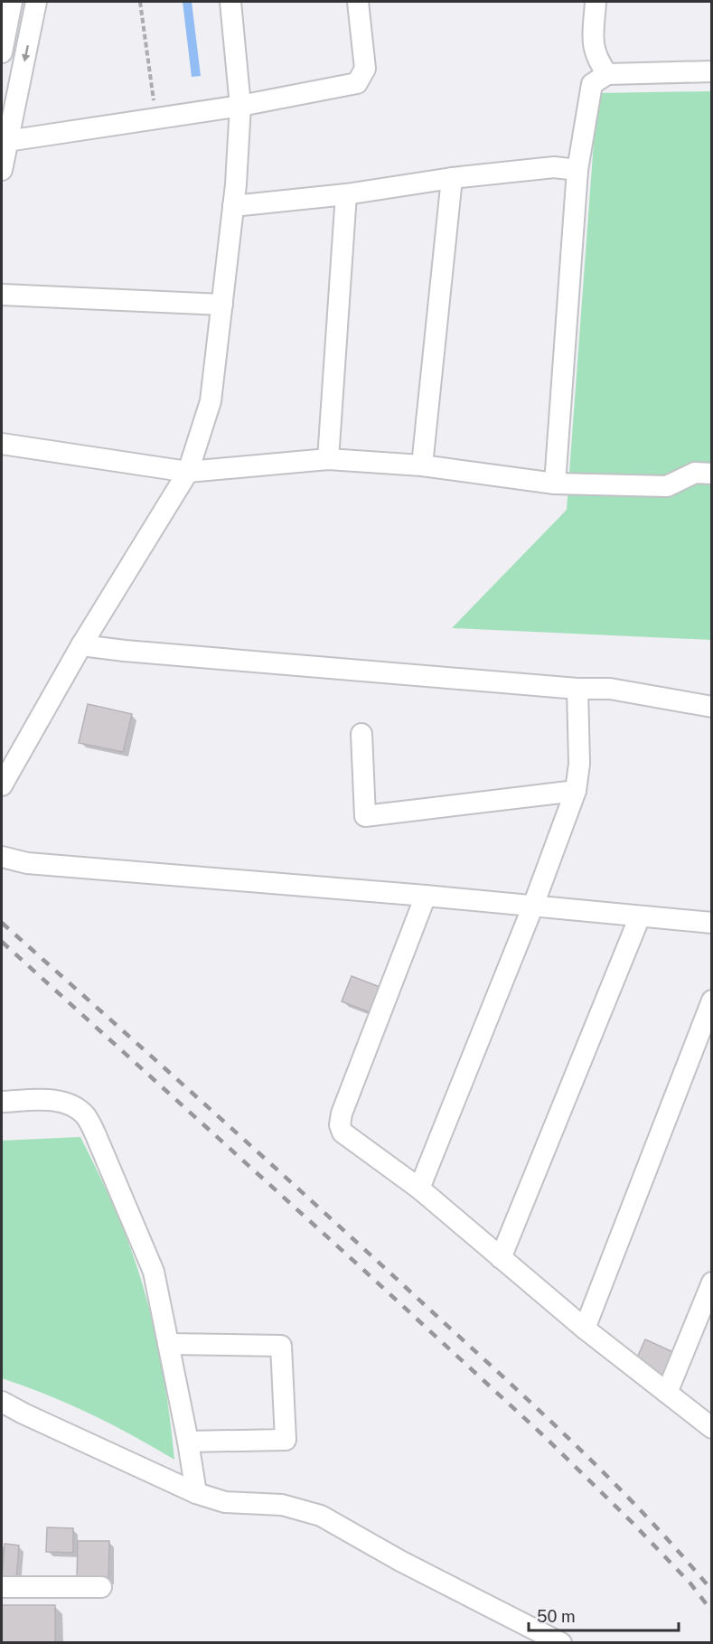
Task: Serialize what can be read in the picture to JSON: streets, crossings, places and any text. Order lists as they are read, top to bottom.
{
  "scale_bar": "50 m"
}
